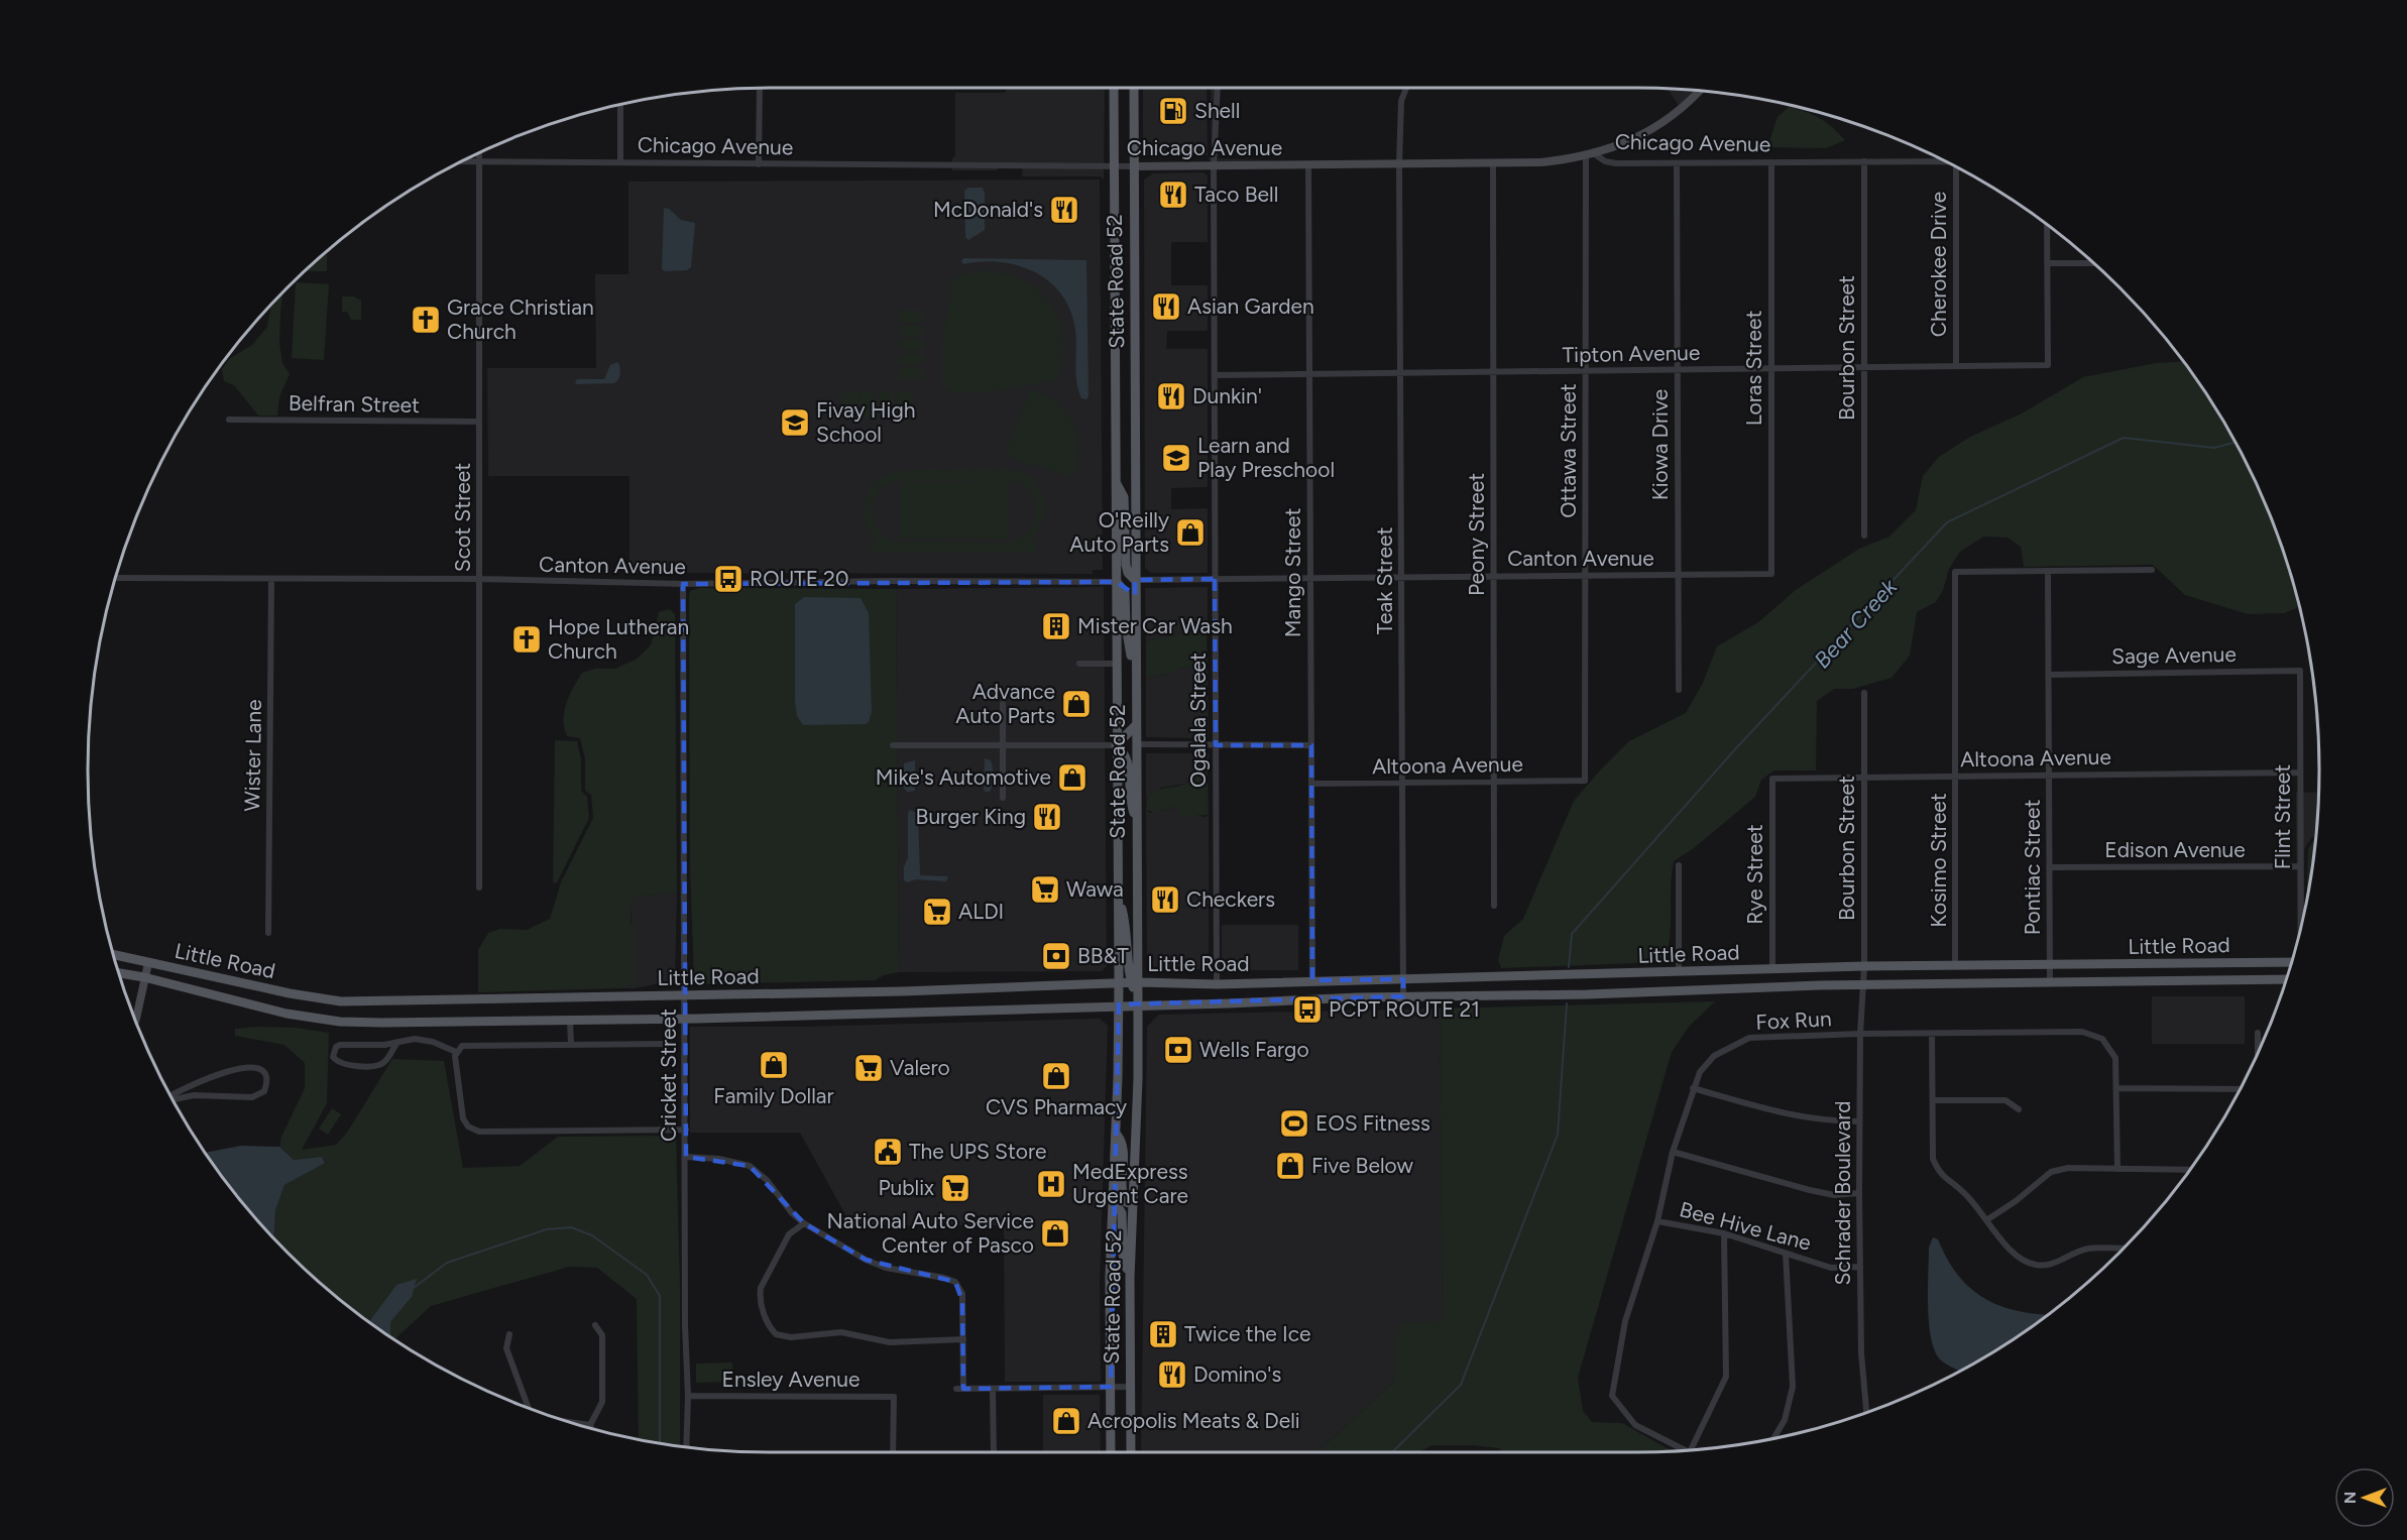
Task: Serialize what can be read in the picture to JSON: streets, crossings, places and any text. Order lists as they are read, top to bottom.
{
  "streets": {
    "main road": ["State Road 52", "Little Road"],
    "street": [
      "Chicago Avenue",
      "Cherokee Drive",
      "Bourbon Street",
      "Tipton Avenue",
      "Loras Street",
      "Belfran Street",
      "Kiowa Drive",
      "Ottawa Street",
      "Scot Street",
      "Peony Street",
      "Canton Avenue",
      "Mango Street",
      "Teak Street",
      "Sage Avenue",
      "Ogalala Street",
      "Wister Lane",
      "Altoona Avenue",
      "Flint Street",
      "Edison Avenue",
      "Kosimo Street",
      "Pontiac Street",
      "Rye Street",
      "Fox Run",
      "Cricket Street",
      "Schrader Boulevard",
      "Bee Hive Lane",
      "Ensley Avenue"
    ]
  },
  "crossings": [
    ["Chicago Avenue", "State Road 52"],
    ["Chicago Avenue", "Bourbon Street"],
    ["Chicago Avenue", "Loras Street"],
    ["Chicago Avenue", "Kiowa Drive"],
    ["Chicago Avenue", "Ottawa Street"],
    ["Chicago Avenue", "Scot Street"],
    ["Chicago Avenue", "Peony Street"],
    ["Chicago Avenue", "Mango Street"],
    ["Chicago Avenue", "Teak Street"],
    ["Chicago Avenue", "Ogalala Street"],
    ["Cherokee Drive", "Tipton Avenue"],
    ["State Road 52", "Canton Avenue"],
    ["State Road 52", "Little Road"],
    ["Bourbon Street", "Tipton Avenue"],
    ["Bourbon Street", "Altoona Avenue"],
    ["Bourbon Street", "Little Road"],
    ["Bourbon Street", "Schrader Boulevard"],
    ["Tipton Avenue", "Loras Street"],
    ["Tipton Avenue", "Kiowa Drive"],
    ["Tipton Avenue", "Ottawa Street"],
    ["Tipton Avenue", "Peony Street"],
    ["Tipton Avenue", "Mango Street"],
    ["Tipton Avenue", "Teak Street"],
    ["Tipton Avenue", "Ogalala Street"],
    ["Loras Street", "Canton Avenue"],
    ["Belfran Street", "Scot Street"],
    ["Kiowa Drive", "Canton Avenue"],
    ["Ottawa Street", "Canton Avenue"],
    ["Ottawa Street", "Altoona Avenue"],
    ["Scot Street", "Canton Avenue"],
    ["Peony Street", "Canton Avenue"],
    ["Peony Street", "Altoona Avenue"],
    ["Canton Avenue", "Mango Street"],
    ["Canton Avenue", "Teak Street"],
    ["Canton Avenue", "Ogalala Street"],
    ["Canton Avenue", "Wister Lane"],
    ["Canton Avenue", "Cricket Street"],
    ["Mango Street", "Altoona Avenue"],
    ["Mango Street", "Little Road"],
    ["Teak Street", "Altoona Avenue"],
    ["Teak Street", "Little Road"],
    ["Sage Avenue", "Flint Street"],
    ["Sage Avenue", "Pontiac Street"],
    ["Ogalala Street", "Little Road"],
    ["Altoona Avenue", "Flint Street"],
    ["Altoona Avenue", "Kosimo Street"],
    ["Altoona Avenue", "Pontiac Street"],
    ["Altoona Avenue", "Rye Street"],
    ["Flint Street", "Edison Avenue"],
    ["Edison Avenue", "Pontiac Street"],
    ["Kosimo Street", "Pontiac Street"],
    ["Kosimo Street", "Little Road"],
    ["Pontiac Street", "Little Road"],
    ["Rye Street", "Little Road"],
    ["Little Road", "Cricket Street"],
    ["Little Road", "Schrader Boulevard"],
    ["Fox Run", "Schrader Boulevard"],
    ["Fox Run", "Bee Hive Lane"],
    ["Cricket Street", "Ensley Avenue"],
    ["Schrader Boulevard", "Bee Hive Lane"]
  ],
  "water": ["Bear Creek"],
  "places": {
    "fuel station": ["Shell"],
    "restaurant": [
      "Taco Bell",
      "McDonald's",
      "Asian Garden",
      "Dunkin'",
      "Burger King",
      "Checkers",
      "Domino's"
    ],
    "church": ["Grace Christian Church", "Hope Lutheran Church"],
    "school or university": ["Fivay High School", "Learn and Play Preschool"],
    "shop": [
      "O'Reilly Auto Parts",
      "Advance Auto Parts",
      "Mike's Automotive",
      "Family Dollar",
      "CVS Pharmacy",
      "Five Below",
      "National Auto Service Center of Pasco",
      "Acropolis Meats & Deli"
    ],
    "bus stop": ["ROUTE 20", "PCPT ROUTE 21"],
    "building": ["Mister Car Wash", "Twice the Ice"],
    "supermarket": [
      "Wawa",
      "ALDI",
      "Valero",
      "Publix"
    ],
    "bank": ["BB&T", "Wells Fargo"],
    "sports": ["EOS Fitness"],
    "public building": ["The UPS Store"],
    "hospital": ["MedExpress Urgent Care"]
  },
  "north": "left"
}
